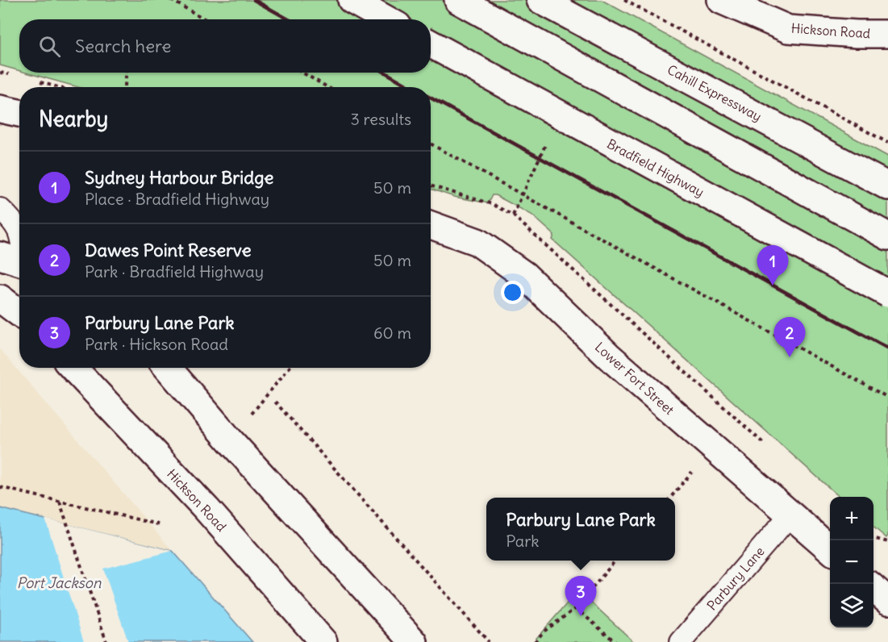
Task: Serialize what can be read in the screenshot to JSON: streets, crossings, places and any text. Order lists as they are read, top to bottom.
{
  "streets": {
    "main road": [
      "Hickson Road",
      "Cahill Expressway",
      "Bradfield Highway",
      "Lower Fort Street"
    ],
    "lane": ["Parbury Lane"]
  },
  "crossings": [
    ["Lower Fort Street", "Parbury Lane"]
  ],
  "water": ["Port Jackson"],
  "page": {
    "search": "Search here",
    "heading": ["Nearby", "3 results"],
    "list": [
      {
        "mark": "1",
        "name": "Sydney Harbour Bridge",
        "note": "Place · Bradfield Highway",
        "value": "50 m"
      },
      {
        "mark": "2",
        "name": "Dawes Point Reserve",
        "note": "Park · Bradfield Highway",
        "value": "50 m"
      },
      {
        "mark": "3",
        "name": "Parbury Lane Park",
        "note": "Park · Hickson Road",
        "value": "60 m"
      }
    ],
    "pins": ["1", "2", "3"],
    "map_buttons": ["+", "−"],
    "popup": ["Parbury Lane Park", "Park"]
  }
}
